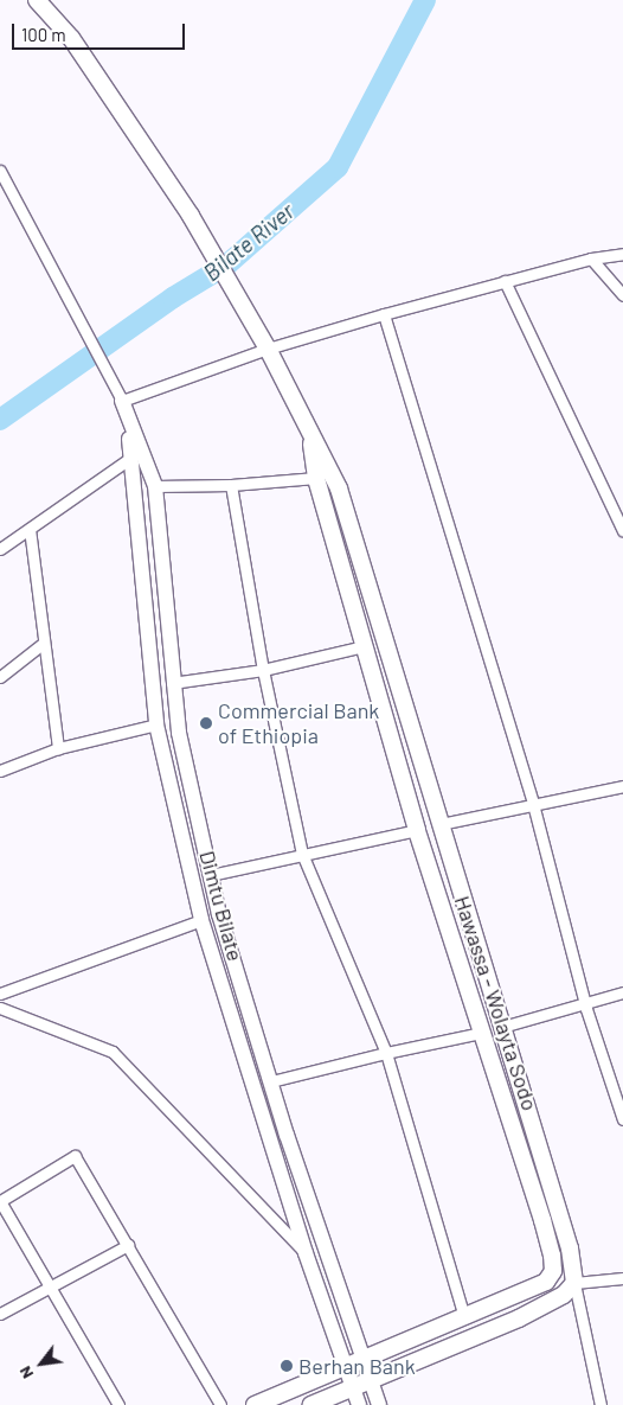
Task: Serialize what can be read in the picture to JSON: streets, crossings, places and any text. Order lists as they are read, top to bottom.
{
  "streets": {
    "main road": ["Dimtu Bilate", "Hawassa - Wolayta Sodo"]
  },
  "water": ["Bilate River"],
  "places": ["Commercial Bank of Ethiopia", "Berhan Bank"],
  "scale_bar": "100 m",
  "north": "bottom left"
}
